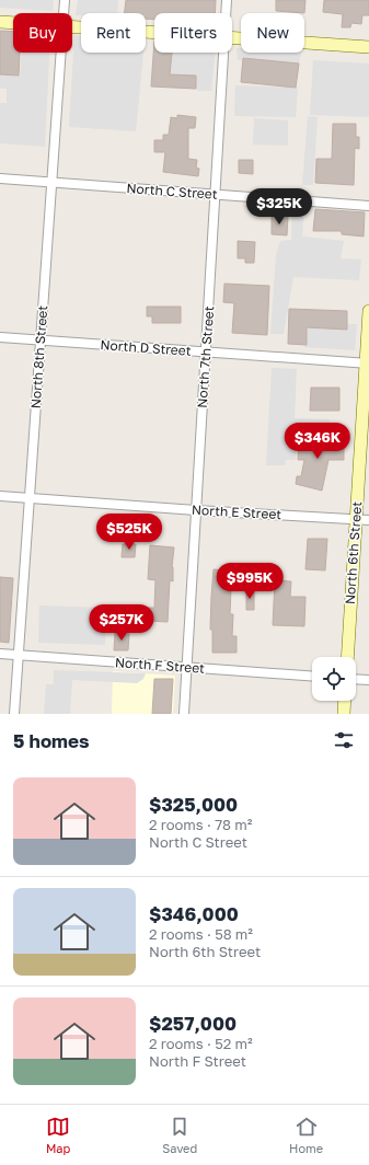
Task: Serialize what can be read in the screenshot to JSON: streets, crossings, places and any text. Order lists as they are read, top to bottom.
{
  "streets": {
    "street": [
      "North C Street",
      "North D Street",
      "North 8th Street",
      "North 7th Street",
      "North E Street",
      "North 6th Street",
      "North F Street"
    ]
  },
  "crossings": [
    ["North C Street", "North 8th Street"],
    ["North C Street", "North 7th Street"],
    ["North D Street", "North 8th Street"],
    ["North D Street", "North 7th Street"],
    ["North D Street", "North 6th Street"],
    ["North 8th Street", "North E Street"],
    ["North 8th Street", "North F Street"],
    ["North 7th Street", "North E Street"],
    ["North 7th Street", "North F Street"],
    ["North E Street", "North 6th Street"]
  ],
  "page": {
    "chip": [
      "Buy",
      "Rent",
      "Filters",
      "New"
    ],
    "price": [
      "$325K",
      "$346K",
      "$525K",
      "$995K",
      "$257K"
    ],
    "heading": "5 homes",
    "list": [
      {
        "name": "$325,000",
        "note": "2 rooms · 78 m² · North C Street"
      },
      {
        "name": "$346,000",
        "note": "2 rooms · 58 m² · North 6th Street"
      },
      {
        "name": "$257,000",
        "note": "2 rooms · 52 m² · North F Street"
      }
    ],
    "tabs": ["Map", "Saved", "Home"]
  }
}
